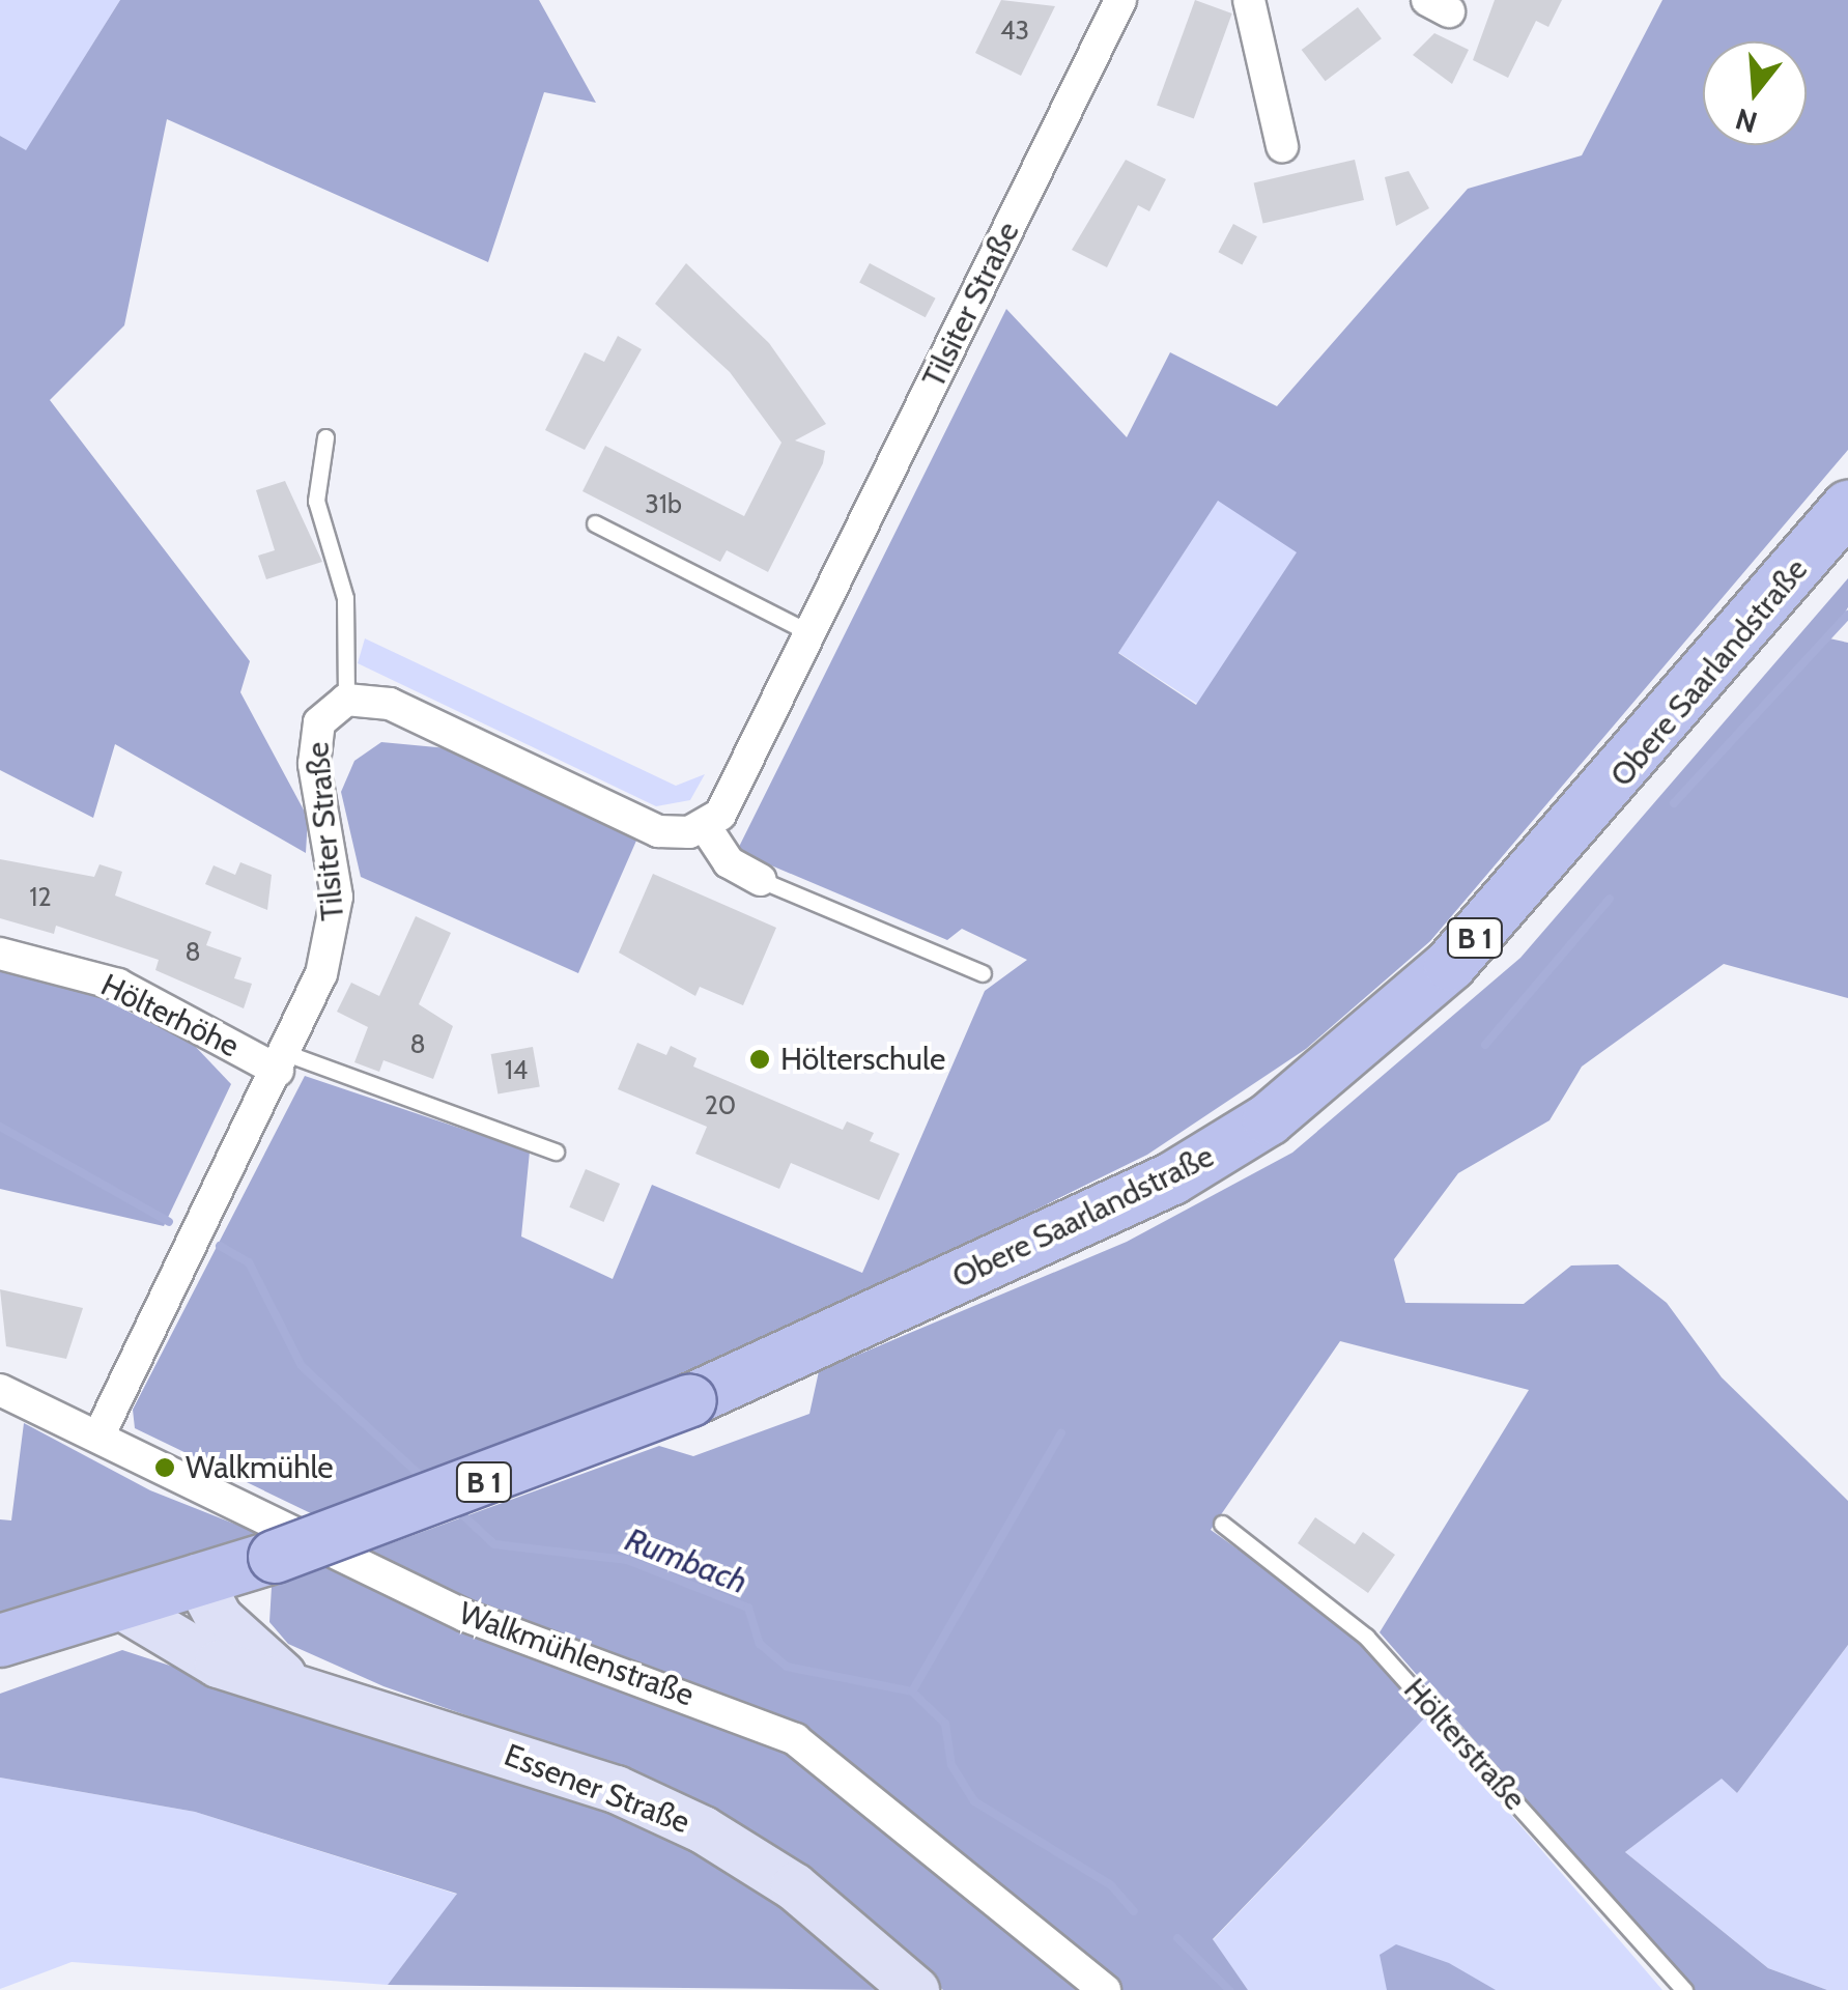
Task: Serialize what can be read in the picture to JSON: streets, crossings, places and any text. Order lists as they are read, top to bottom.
{
  "streets": {
    "main road": ["Obere Saarlandstraße", "B 1", "Essener Straße"],
    "street": ["Tilsiter Straße", "Hölterhöhe", "Walkmühlenstraße"],
    "lane": ["Hölterstraße"]
  },
  "crossings": [
    ["Tilsiter Straße", "Hölterhöhe"],
    ["Tilsiter Straße", "Walkmühlenstraße"],
    ["Obere Saarlandstraße", "B 1"],
    ["Obere Saarlandstraße", "Essener Straße"],
    ["B 1", "Essener Straße"]
  ],
  "water": ["Rumbach"],
  "places": ["Hölterschule", "Walkmühle"],
  "house_numbers": [
    "43",
    "31b",
    "12",
    "8",
    "8",
    "14",
    "20"
  ],
  "north": "bottom"
}
